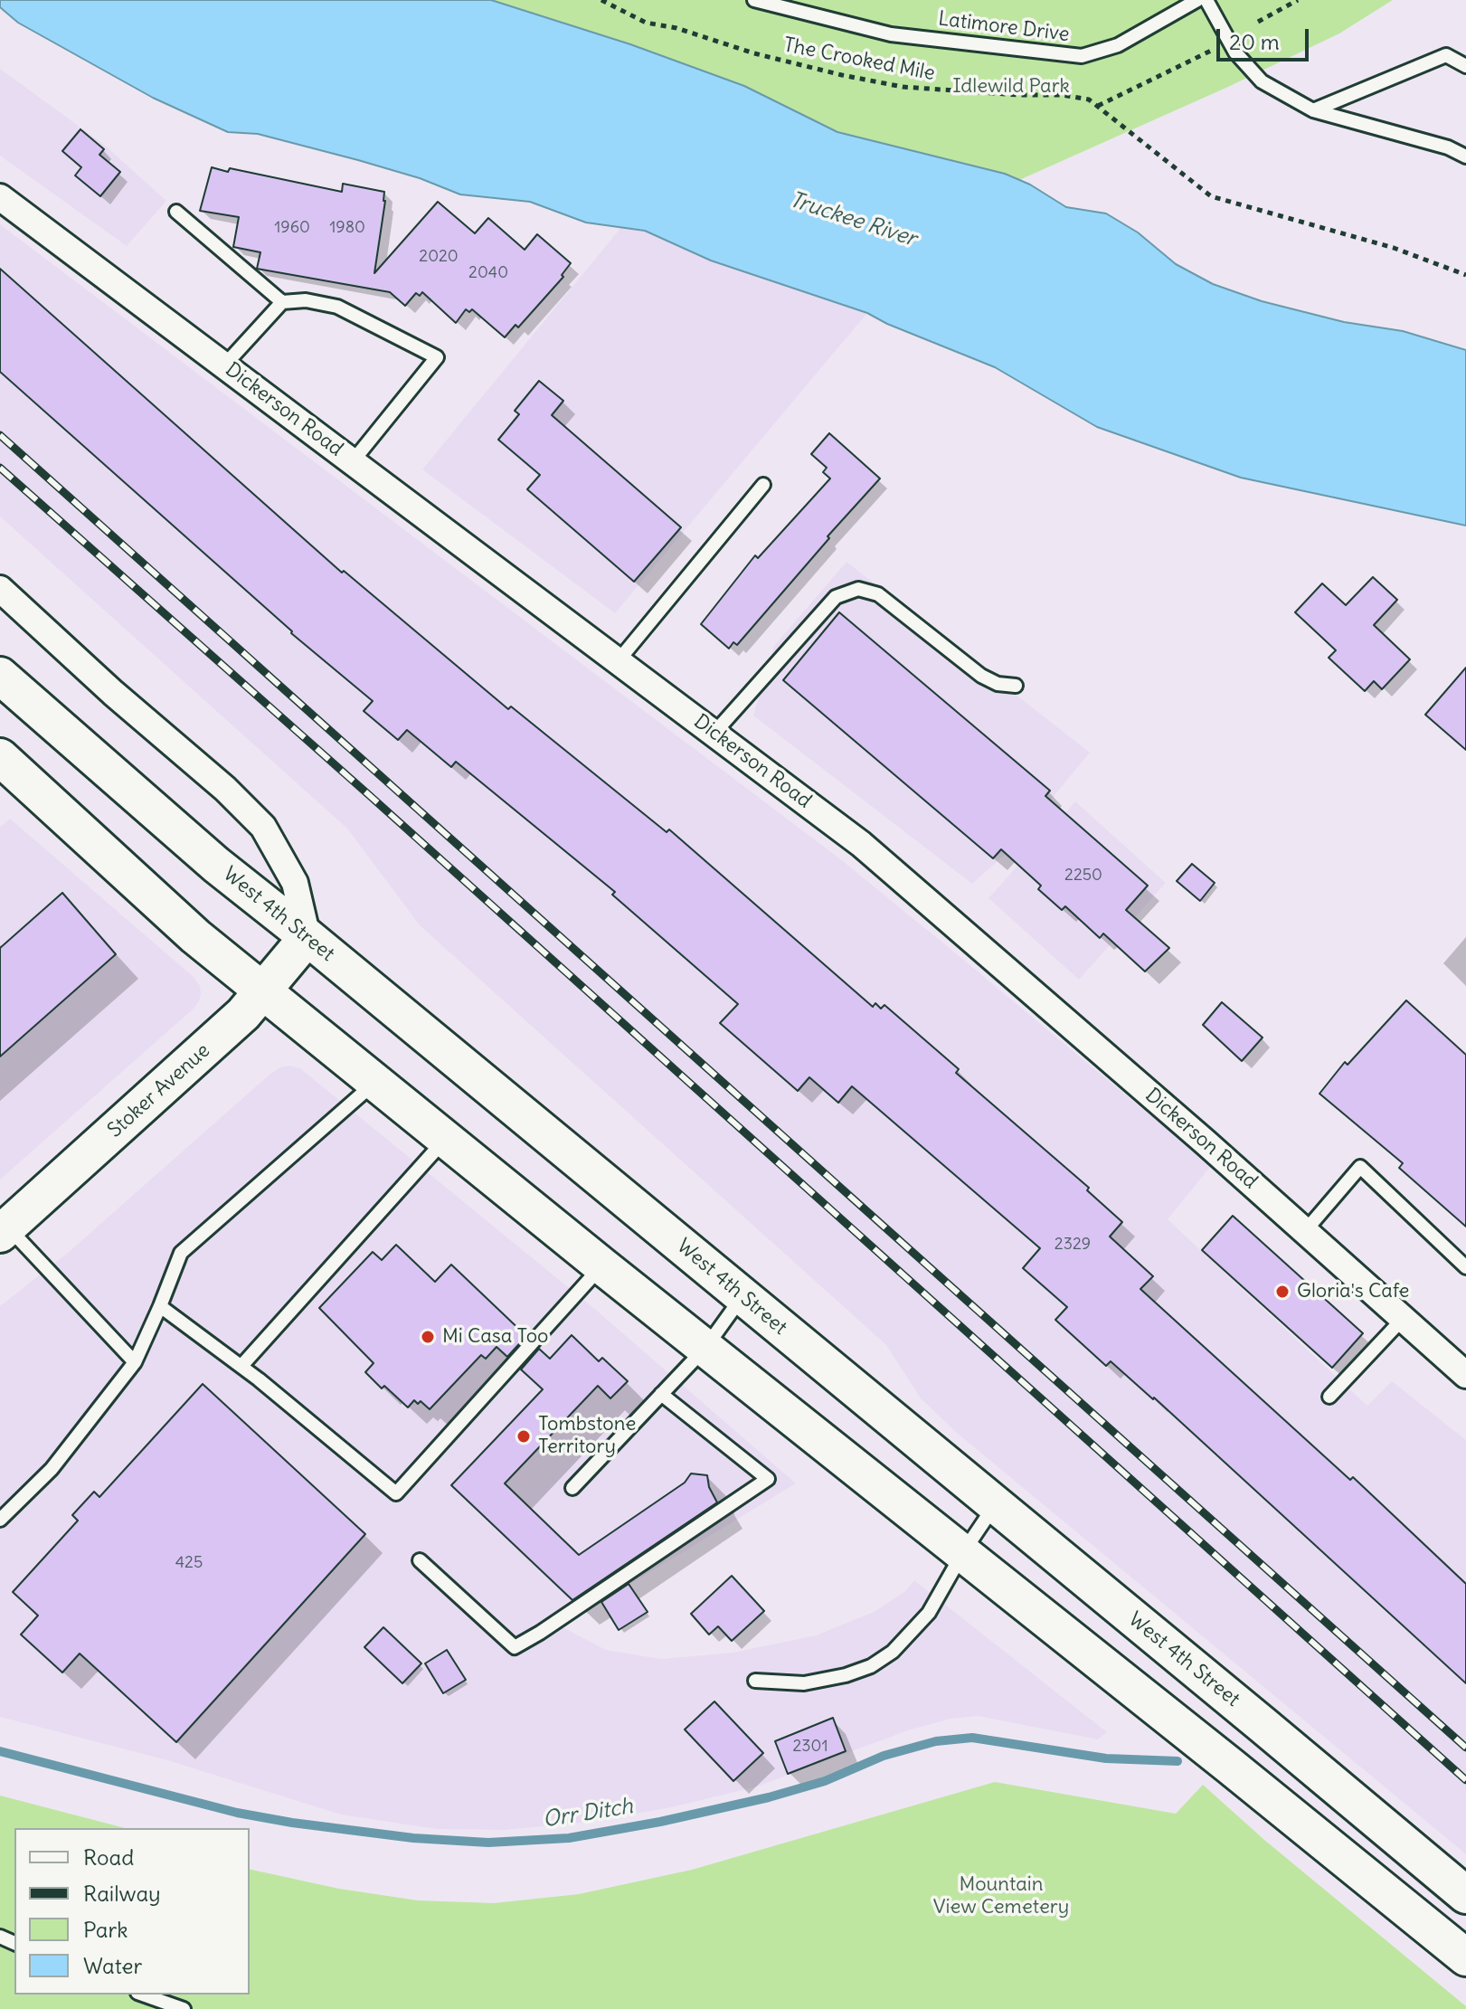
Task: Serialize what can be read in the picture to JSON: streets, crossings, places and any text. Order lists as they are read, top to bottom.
{
  "streets": {
    "main road": ["West 4th Street", "Stoker Avenue"],
    "street": ["Dickerson Road"],
    "lane": ["Latimore Drive"],
    "path": ["The Crooked Mile"]
  },
  "crossings": [
    ["West 4th Street", "Stoker Avenue"]
  ],
  "water": ["Truckee River", "Orr Ditch"],
  "parks": ["Idlewild Park", "Mountain View Cemetery"],
  "places": ["Gloria's Cafe", "Mi Casa Too", "Tombstone Territory"],
  "house_numbers": [
    "1960",
    "1980",
    "2020",
    "2040",
    "2250",
    "2329",
    "425",
    "2301"
  ],
  "legend": [
    "Road",
    "Railway",
    "Park",
    "Water"
  ],
  "scale_bar": "20 m"
}
